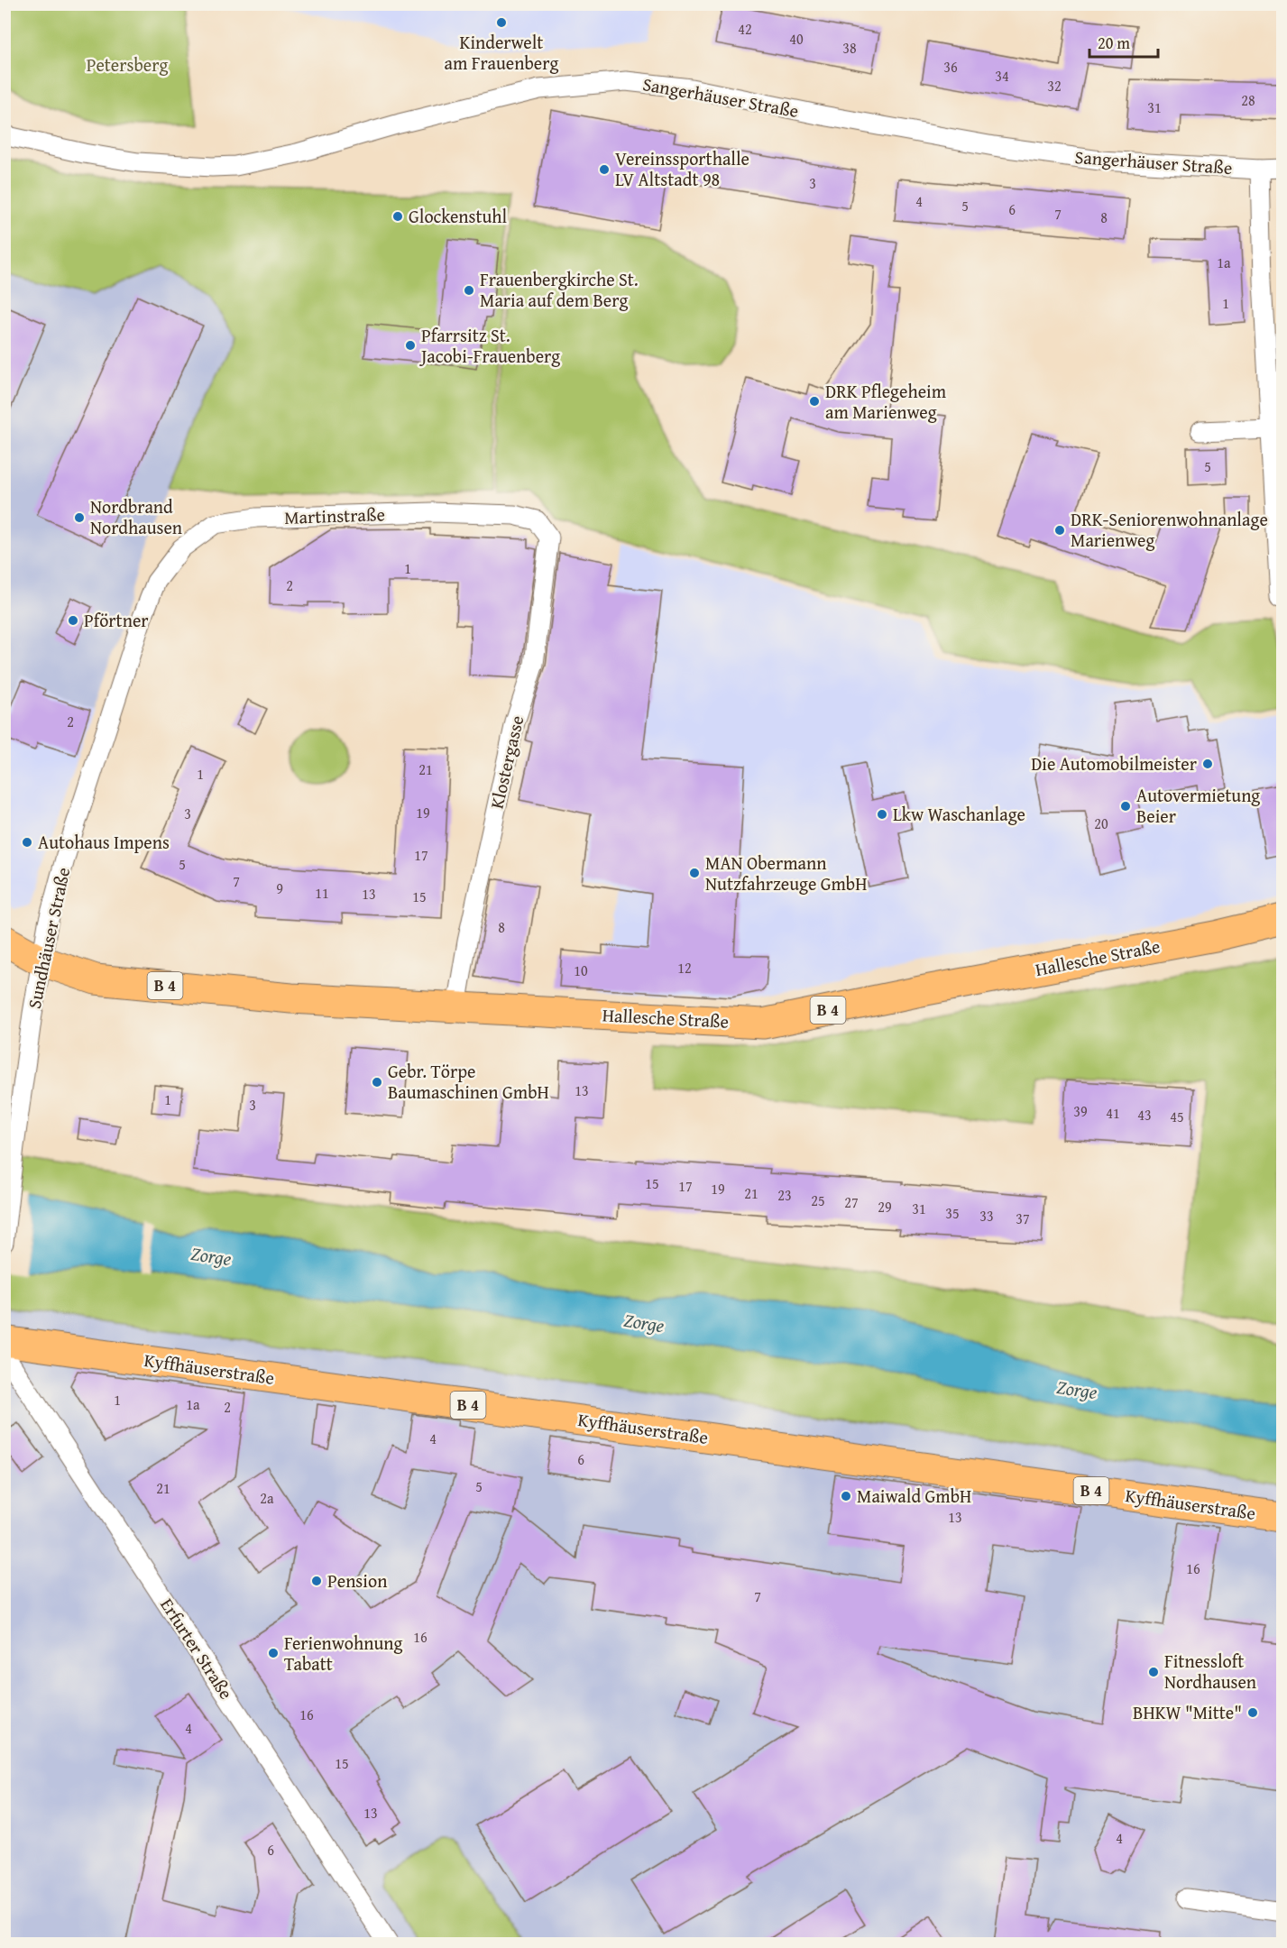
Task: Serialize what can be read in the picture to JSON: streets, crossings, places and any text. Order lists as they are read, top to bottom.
{
  "streets": {
    "main road": ["Hallesche Straße", "B 4", "Kyffhäuserstraße"],
    "street": [
      "Sangerhäuser Straße",
      "Martinstraße",
      "Klostergasse",
      "Sundhäuser Straße",
      "Erfurter Straße"
    ]
  },
  "crossings": [
    ["Martinstraße", "Klostergasse"],
    ["Martinstraße", "Sundhäuser Straße"],
    ["Klostergasse", "Hallesche Straße"],
    ["Sundhäuser Straße", "Hallesche Straße"],
    ["Sundhäuser Straße", "B 4"],
    ["Hallesche Straße", "B 4"],
    ["B 4", "Kyffhäuserstraße"]
  ],
  "water": ["Zorge"],
  "parks": ["Petersberg"],
  "places": [
    "Kinderwelt am Frauenberg",
    "Vereinssporthalle LV Altstadt 98",
    "Glockenstuhl",
    "Frauenbergkirche St. Maria auf dem Berg",
    "Pfarrsitz St. Jacobi-Frauenberg",
    "DRK Pflegeheim am Marienweg",
    "Nordbrand Nordhausen",
    "DRK-Seniorenwohnanlage Marienweg",
    "Pförtner",
    "Die Automobilmeister",
    "Autovermietung Beier",
    "Lkw Waschanlage",
    "Autohaus Impens",
    "MAN Obermann Nutzfahrzeuge GmbH",
    "Gebr. Törpe Baumaschinen GmbH",
    "Maiwald GmbH",
    "Pension",
    "Ferienwohnung Tabatt",
    "Fitnessloft Nordhausen",
    "BHKW \"Mitte\""
  ],
  "house_numbers": [
    "42",
    "40",
    "38",
    "36",
    "34",
    "32",
    "28",
    "31",
    "3",
    "4",
    "5",
    "6",
    "7",
    "8",
    "1a",
    "1",
    "5",
    "1",
    "2",
    "2",
    "21",
    "1",
    "19",
    "3",
    "20",
    "17",
    "5",
    "7",
    "9",
    "11",
    "13",
    "15",
    "8",
    "12",
    "10",
    "13",
    "1",
    "3",
    "39",
    "41",
    "43",
    "45",
    "15",
    "17",
    "19",
    "21",
    "23",
    "25",
    "27",
    "29",
    "31",
    "35",
    "33",
    "37",
    "1",
    "1a",
    "2",
    "4",
    "6",
    "5",
    "21",
    "2a",
    "13",
    "16",
    "7",
    "16",
    "16",
    "4",
    "15",
    "13",
    "4",
    "6"
  ],
  "scale_bar": "20 m"
}
